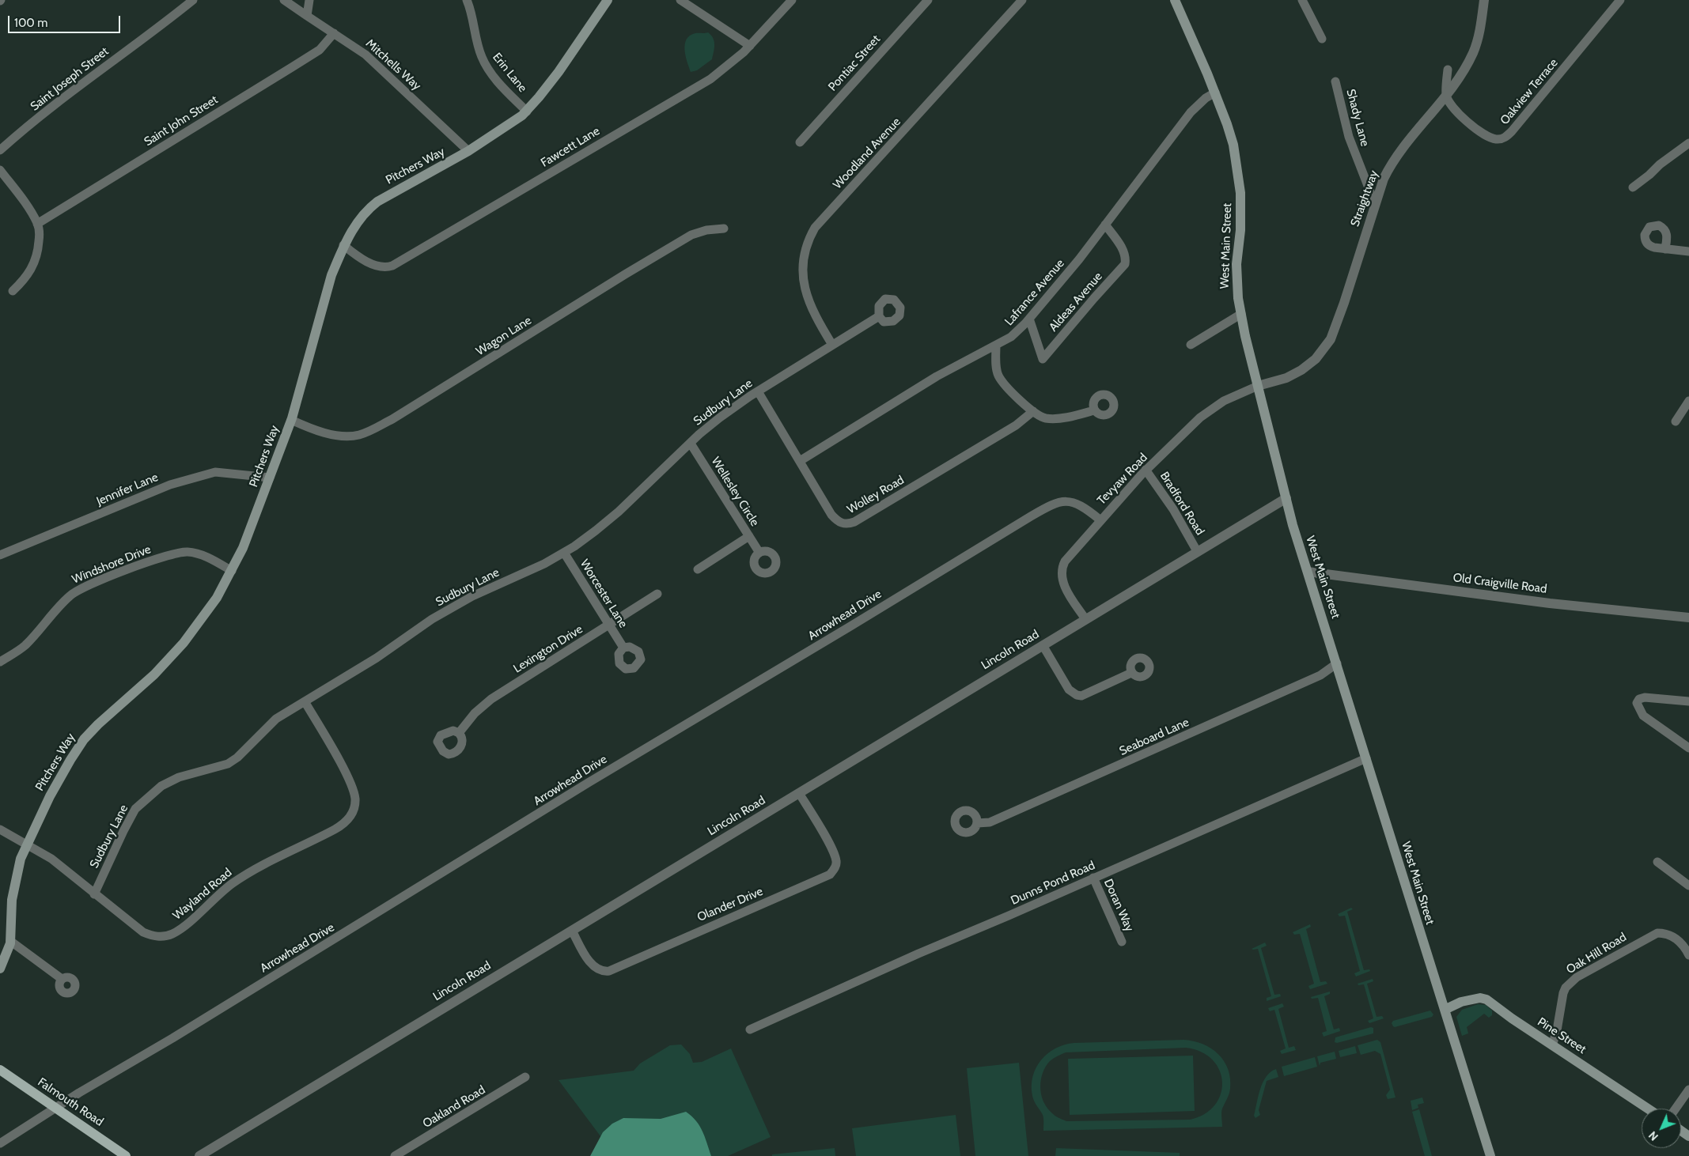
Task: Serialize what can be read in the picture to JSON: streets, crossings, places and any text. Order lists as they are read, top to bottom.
{
  "streets": {
    "main road": [
      "Pitchers Way",
      "West Main Street",
      "Pine Street",
      "Falmouth Road"
    ],
    "street": [
      "Pontiac Street",
      "Mitchells Way",
      "Erin Lane",
      "Saint Joseph Street",
      "Oakview Terrace",
      "Shady Lane",
      "Saint John Street",
      "Fawcett Lane",
      "Woodland Avenue",
      "Straightway",
      "Lafrance Avenue",
      "Aldeas Avenue",
      "Wagon Lane",
      "Sudbury Lane",
      "Tevyaw Road",
      "Jennifer Lane",
      "Wellesley Circle",
      "Wolley Road",
      "Bradford Road",
      "Windshore Drive",
      "Old Craigville Road",
      "Worcester Lane",
      "Arrowhead Drive",
      "Lexington Drive",
      "Lincoln Road",
      "Seaboard Lane",
      "Dunns Pond Road",
      "Wayland Road",
      "Olander Drive",
      "Doran Way",
      "Oak Hill Road",
      "Oakland Road"
    ]
  },
  "crossings": [
    ["Mitchells Way", "Saint John Street"],
    ["Mitchells Way", "Pitchers Way"],
    ["Erin Lane", "Pitchers Way"],
    ["Oakview Terrace", "Straightway"],
    ["Shady Lane", "Straightway"],
    ["Fawcett Lane", "Pitchers Way"],
    ["Woodland Avenue", "Sudbury Lane"],
    ["Pitchers Way", "Wagon Lane"],
    ["Pitchers Way", "Jennifer Lane"],
    ["Pitchers Way", "Windshore Drive"],
    ["Pitchers Way", "Wayland Road"],
    ["Straightway", "West Main Street"],
    ["Straightway", "Tevyaw Road"],
    ["West Main Street", "Lafrance Avenue"],
    ["West Main Street", "Tevyaw Road"],
    ["West Main Street", "Old Craigville Road"],
    ["West Main Street", "Lincoln Road"],
    ["West Main Street", "Seaboard Lane"],
    ["West Main Street", "Dunns Pond Road"],
    ["West Main Street", "Pine Street"],
    ["Lafrance Avenue", "Aldeas Avenue"],
    ["Lafrance Avenue", "Wolley Road"],
    ["Sudbury Lane", "Wellesley Circle"],
    ["Sudbury Lane", "Wolley Road"],
    ["Sudbury Lane", "Worcester Lane"],
    ["Sudbury Lane", "Wayland Road"],
    ["Tevyaw Road", "Bradford Road"],
    ["Tevyaw Road", "Arrowhead Drive"],
    ["Tevyaw Road", "Lincoln Road"],
    ["Bradford Road", "Lincoln Road"],
    ["Worcester Lane", "Lexington Drive"],
    ["Arrowhead Drive", "Falmouth Road"],
    ["Lincoln Road", "Olander Drive"],
    ["Dunns Pond Road", "Doran Way"],
    ["Oak Hill Road", "Pine Street"]
  ],
  "scale_bar": "100 m",
  "north": "bottom left"
}
